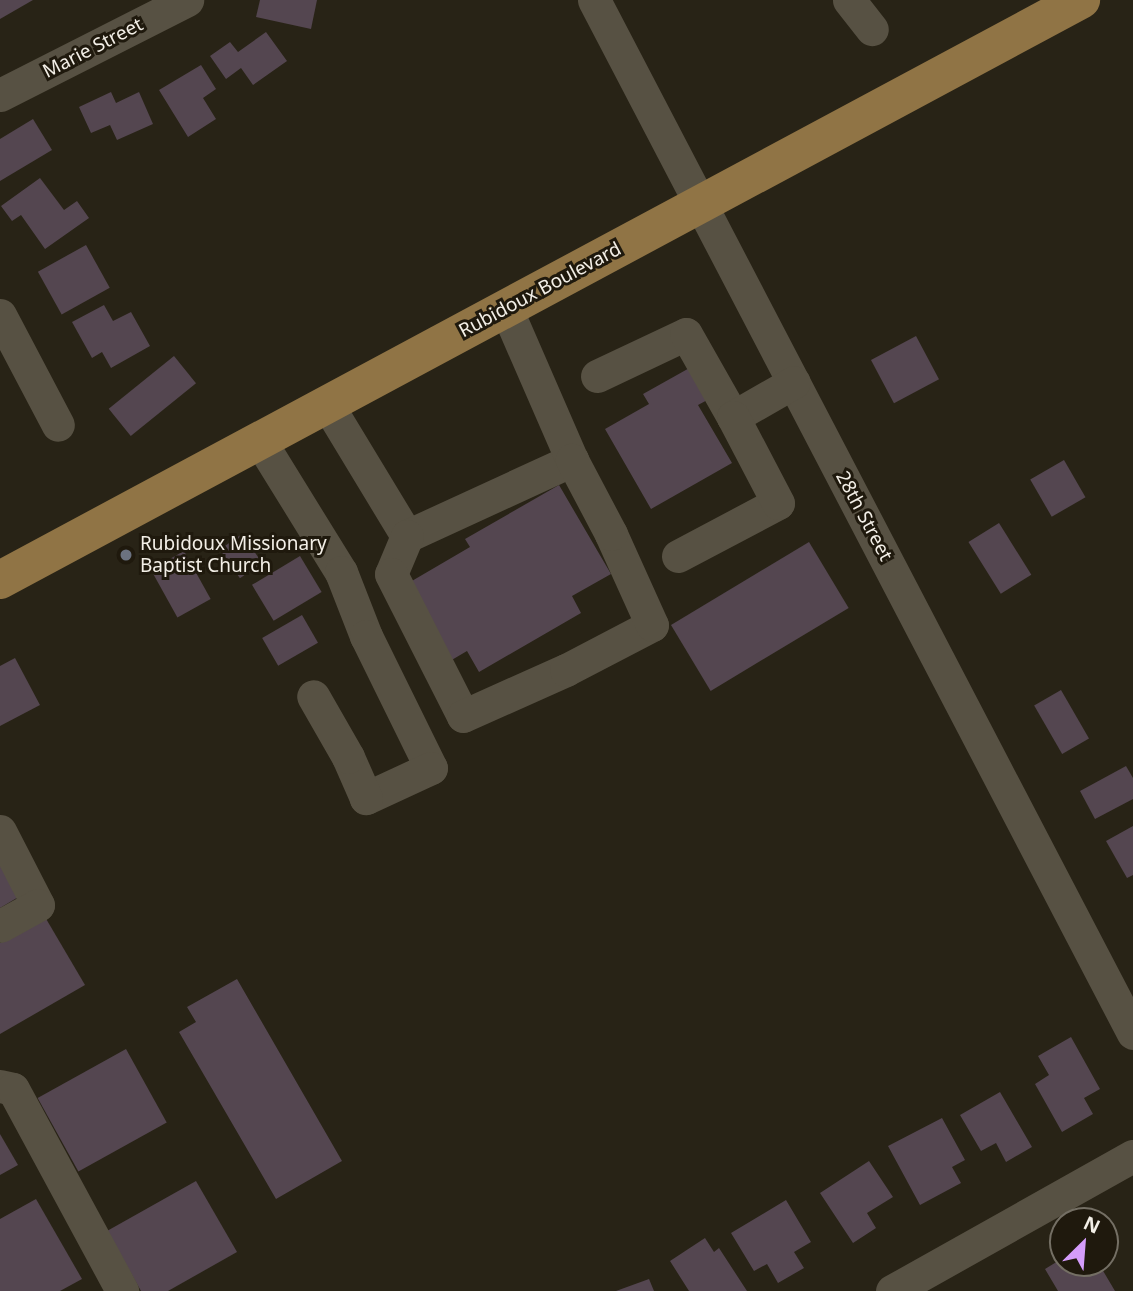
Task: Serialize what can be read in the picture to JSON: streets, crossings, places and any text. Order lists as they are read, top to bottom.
{
  "streets": {
    "main road": ["Rubidoux Boulevard"],
    "street": ["Marie Street", "28th Street"]
  },
  "crossings": [
    ["Rubidoux Boulevard", "28th Street"]
  ],
  "places": ["Rubidoux Missionary Baptist Church"],
  "north": "top right"
}
